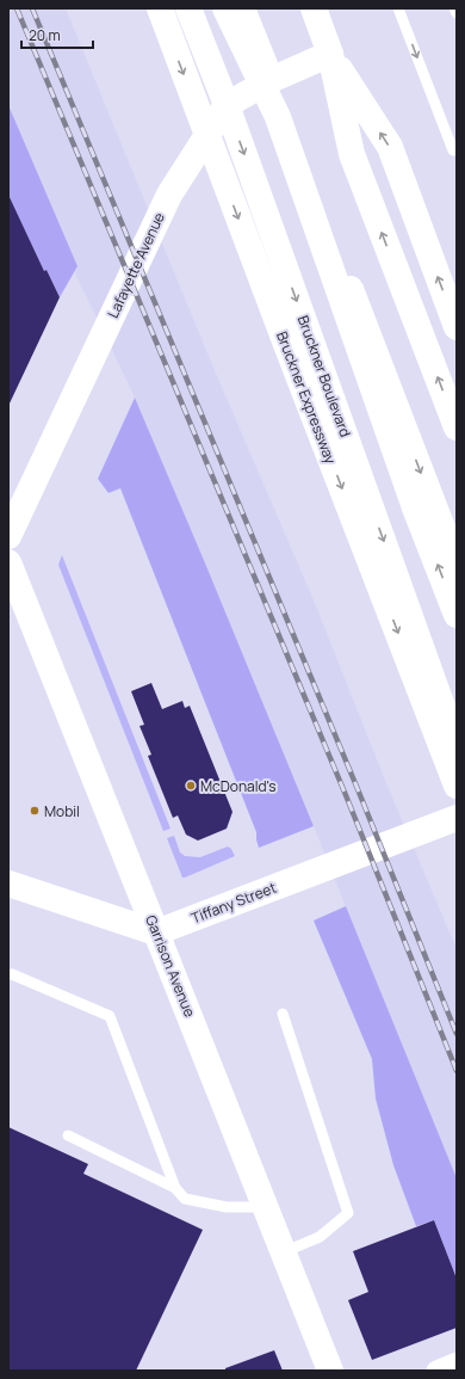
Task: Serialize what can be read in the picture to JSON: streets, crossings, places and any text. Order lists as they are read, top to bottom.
{
  "streets": {
    "main road": [
      "Lafayette Avenue",
      "Bruckner Boulevard",
      "Bruckner Expressway",
      "Tiffany Street",
      "Garrison Avenue"
    ]
  },
  "crossings": [
    ["Lafayette Avenue", "Bruckner Boulevard"],
    ["Tiffany Street", "Garrison Avenue"]
  ],
  "places": ["McDonald's", "Mobil"],
  "scale_bar": "20 m"
}
